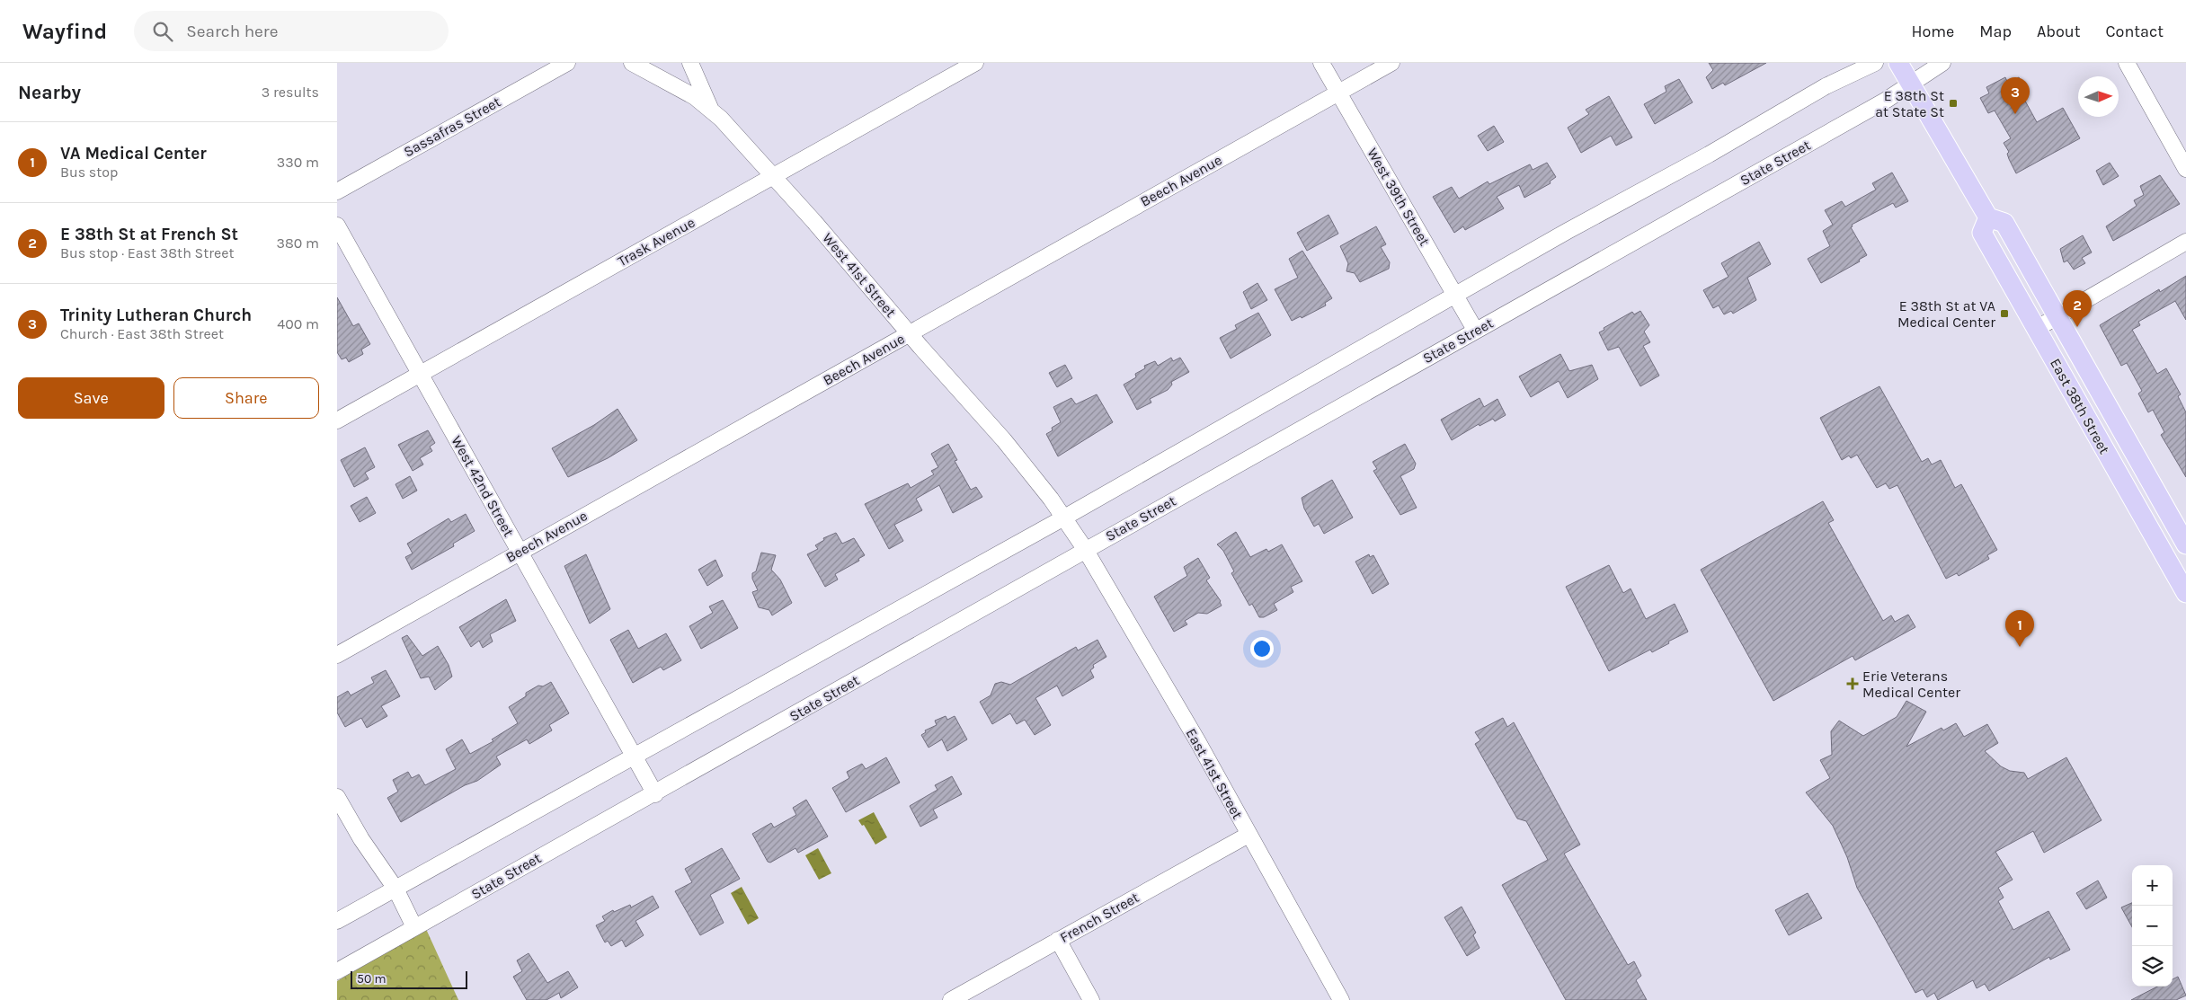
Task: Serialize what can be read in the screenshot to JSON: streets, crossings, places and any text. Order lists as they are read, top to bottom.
{
  "streets": {
    "main road": ["East 38th Street"],
    "street": [
      "Sassafras Street",
      "State Street",
      "Beech Avenue",
      "West 39th Street",
      "Trask Avenue",
      "West 41st Street",
      "West 42nd Street",
      "East 41st Street",
      "French Street"
    ]
  },
  "crossings": [
    ["State Street", "West 39th Street"],
    ["State Street", "West 41st Street"],
    ["State Street", "East 38th Street"],
    ["State Street", "West 42nd Street"],
    ["State Street", "East 41st Street"],
    ["Beech Avenue", "West 39th Street"],
    ["Beech Avenue", "West 41st Street"],
    ["Beech Avenue", "West 42nd Street"],
    ["Trask Avenue", "West 41st Street"],
    ["Trask Avenue", "West 42nd Street"],
    ["West 41st Street", "East 41st Street"],
    ["East 41st Street", "French Street"]
  ],
  "places": {
    "transit": ["E 38th St at State St", "E 38th St at VA Medical Center"],
    "health": ["Erie Veterans Medical Center"]
  },
  "scale_bar": "50 m",
  "north": "right",
  "page": {
    "header": "Wayfind",
    "search": "Search here",
    "nav": [
      "Home",
      "Map",
      "About",
      "Contact"
    ],
    "heading": ["Nearby", "3 results"],
    "pins": ["3", "2", "1"],
    "list": [
      {
        "mark": "1",
        "name": "VA Medical Center",
        "note": "Bus stop",
        "value": "330 m"
      },
      {
        "mark": "2",
        "name": "E 38th St at French St",
        "note": "Bus stop · East 38th Street",
        "value": "380 m"
      },
      {
        "mark": "3",
        "name": "Trinity Lutheran Church",
        "note": "Church · East 38th Street",
        "value": "400 m"
      }
    ],
    "buttons": ["Save", "Share"],
    "map_buttons": ["+", "−"],
    "scale": "50 m"
  }
}
